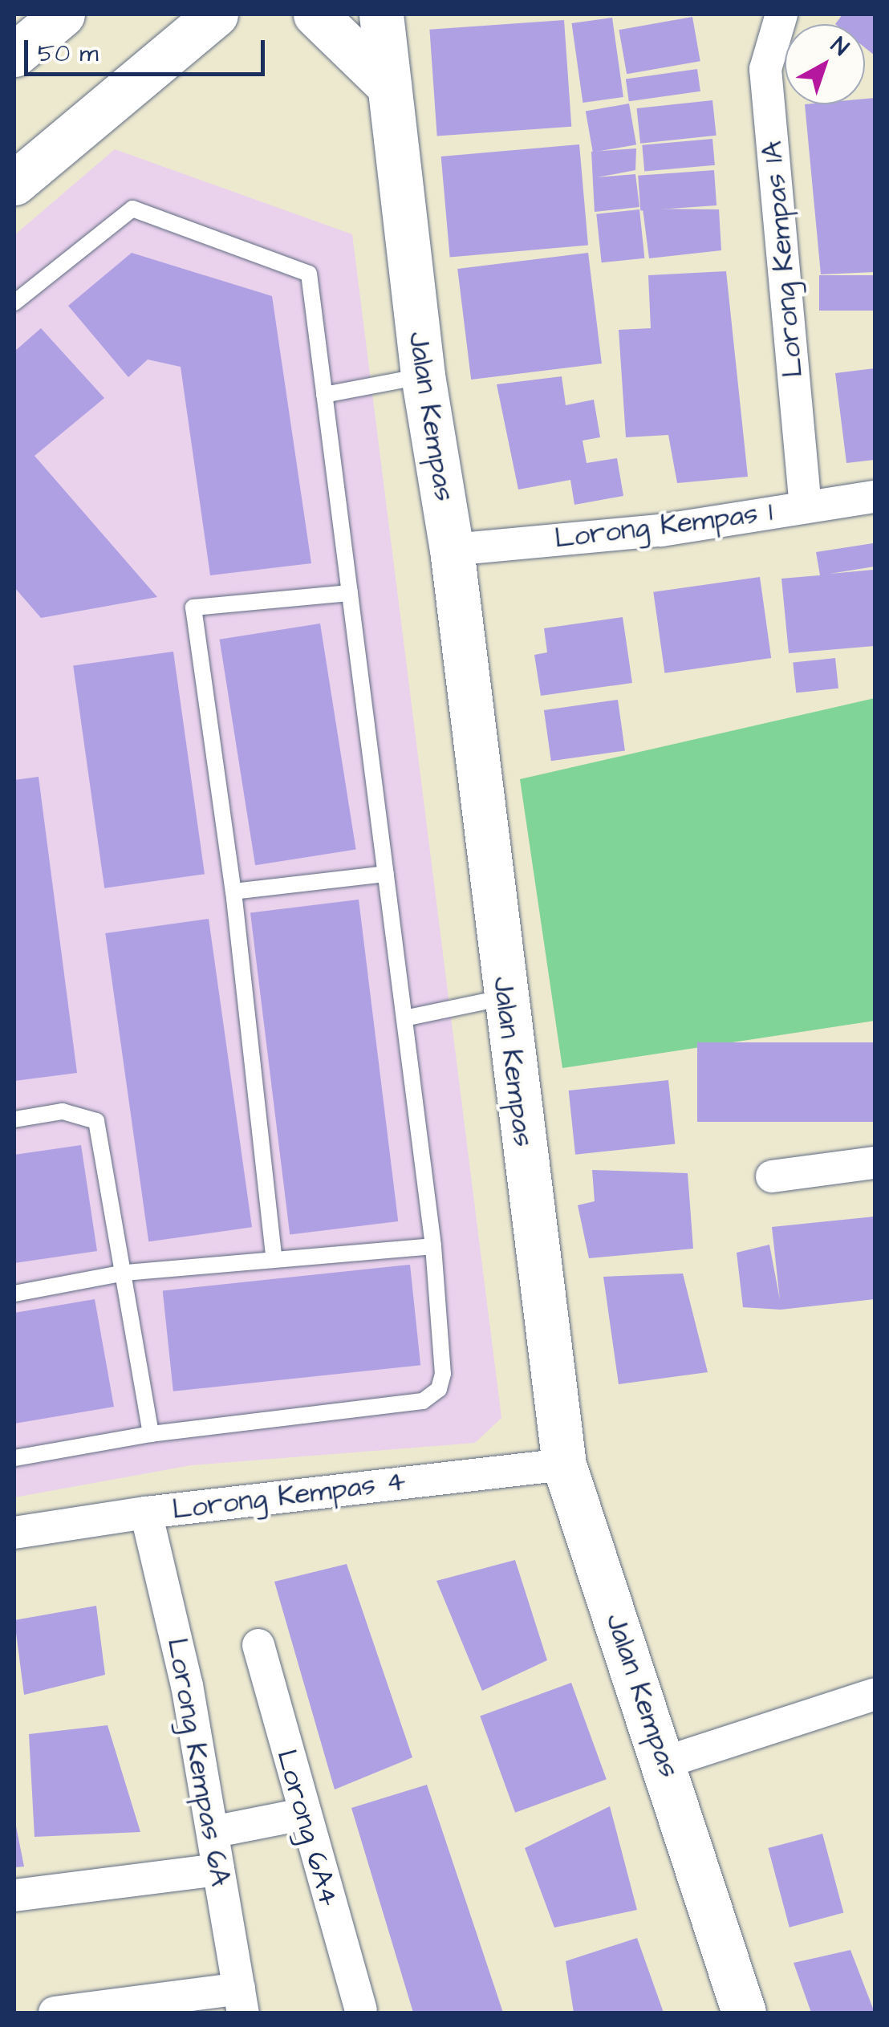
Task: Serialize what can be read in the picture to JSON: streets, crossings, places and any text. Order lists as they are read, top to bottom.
{
  "streets": {
    "main road": ["Jalan Kempas"],
    "street": [
      "Lorong Kempas 1A",
      "Lorong Kempas 1",
      "Lorong Kempas 4",
      "Lorong Kempas 6A",
      "Lorong 6A4"
    ]
  },
  "crossings": [
    ["Lorong Kempas 1A", "Lorong Kempas 1"],
    ["Jalan Kempas", "Lorong Kempas 1"],
    ["Jalan Kempas", "Lorong Kempas 4"],
    ["Lorong Kempas 4", "Lorong Kempas 6A"]
  ],
  "scale_bar": "50 m",
  "north": "top right"
}
